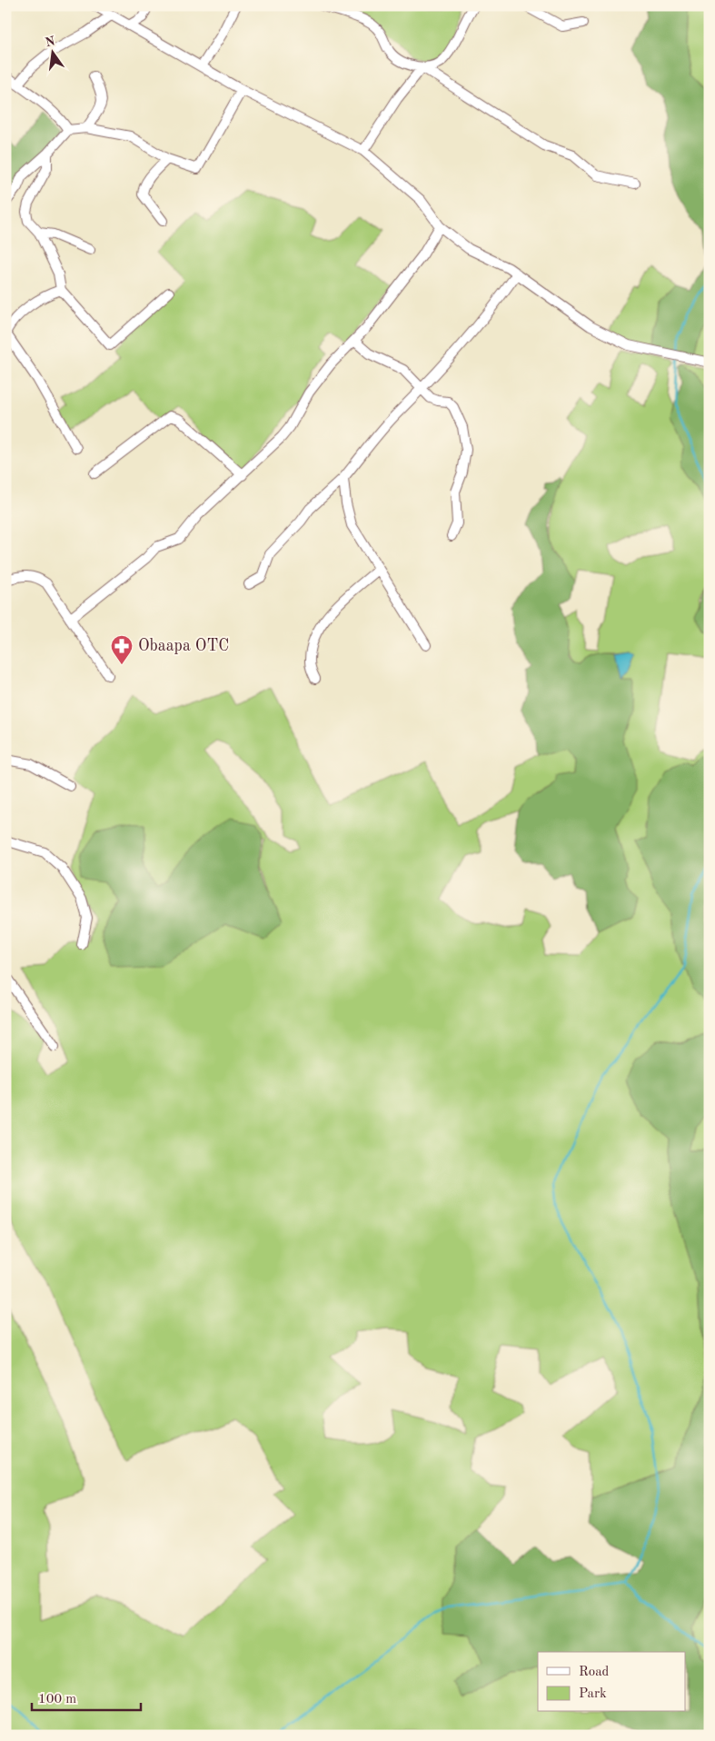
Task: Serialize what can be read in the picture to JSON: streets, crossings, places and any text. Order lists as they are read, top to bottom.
{
  "places": {
    "pharmacy": ["Obaapa OTC"]
  },
  "legend": ["Road", "Park"],
  "scale_bar": "100 m",
  "north": "top"
}
